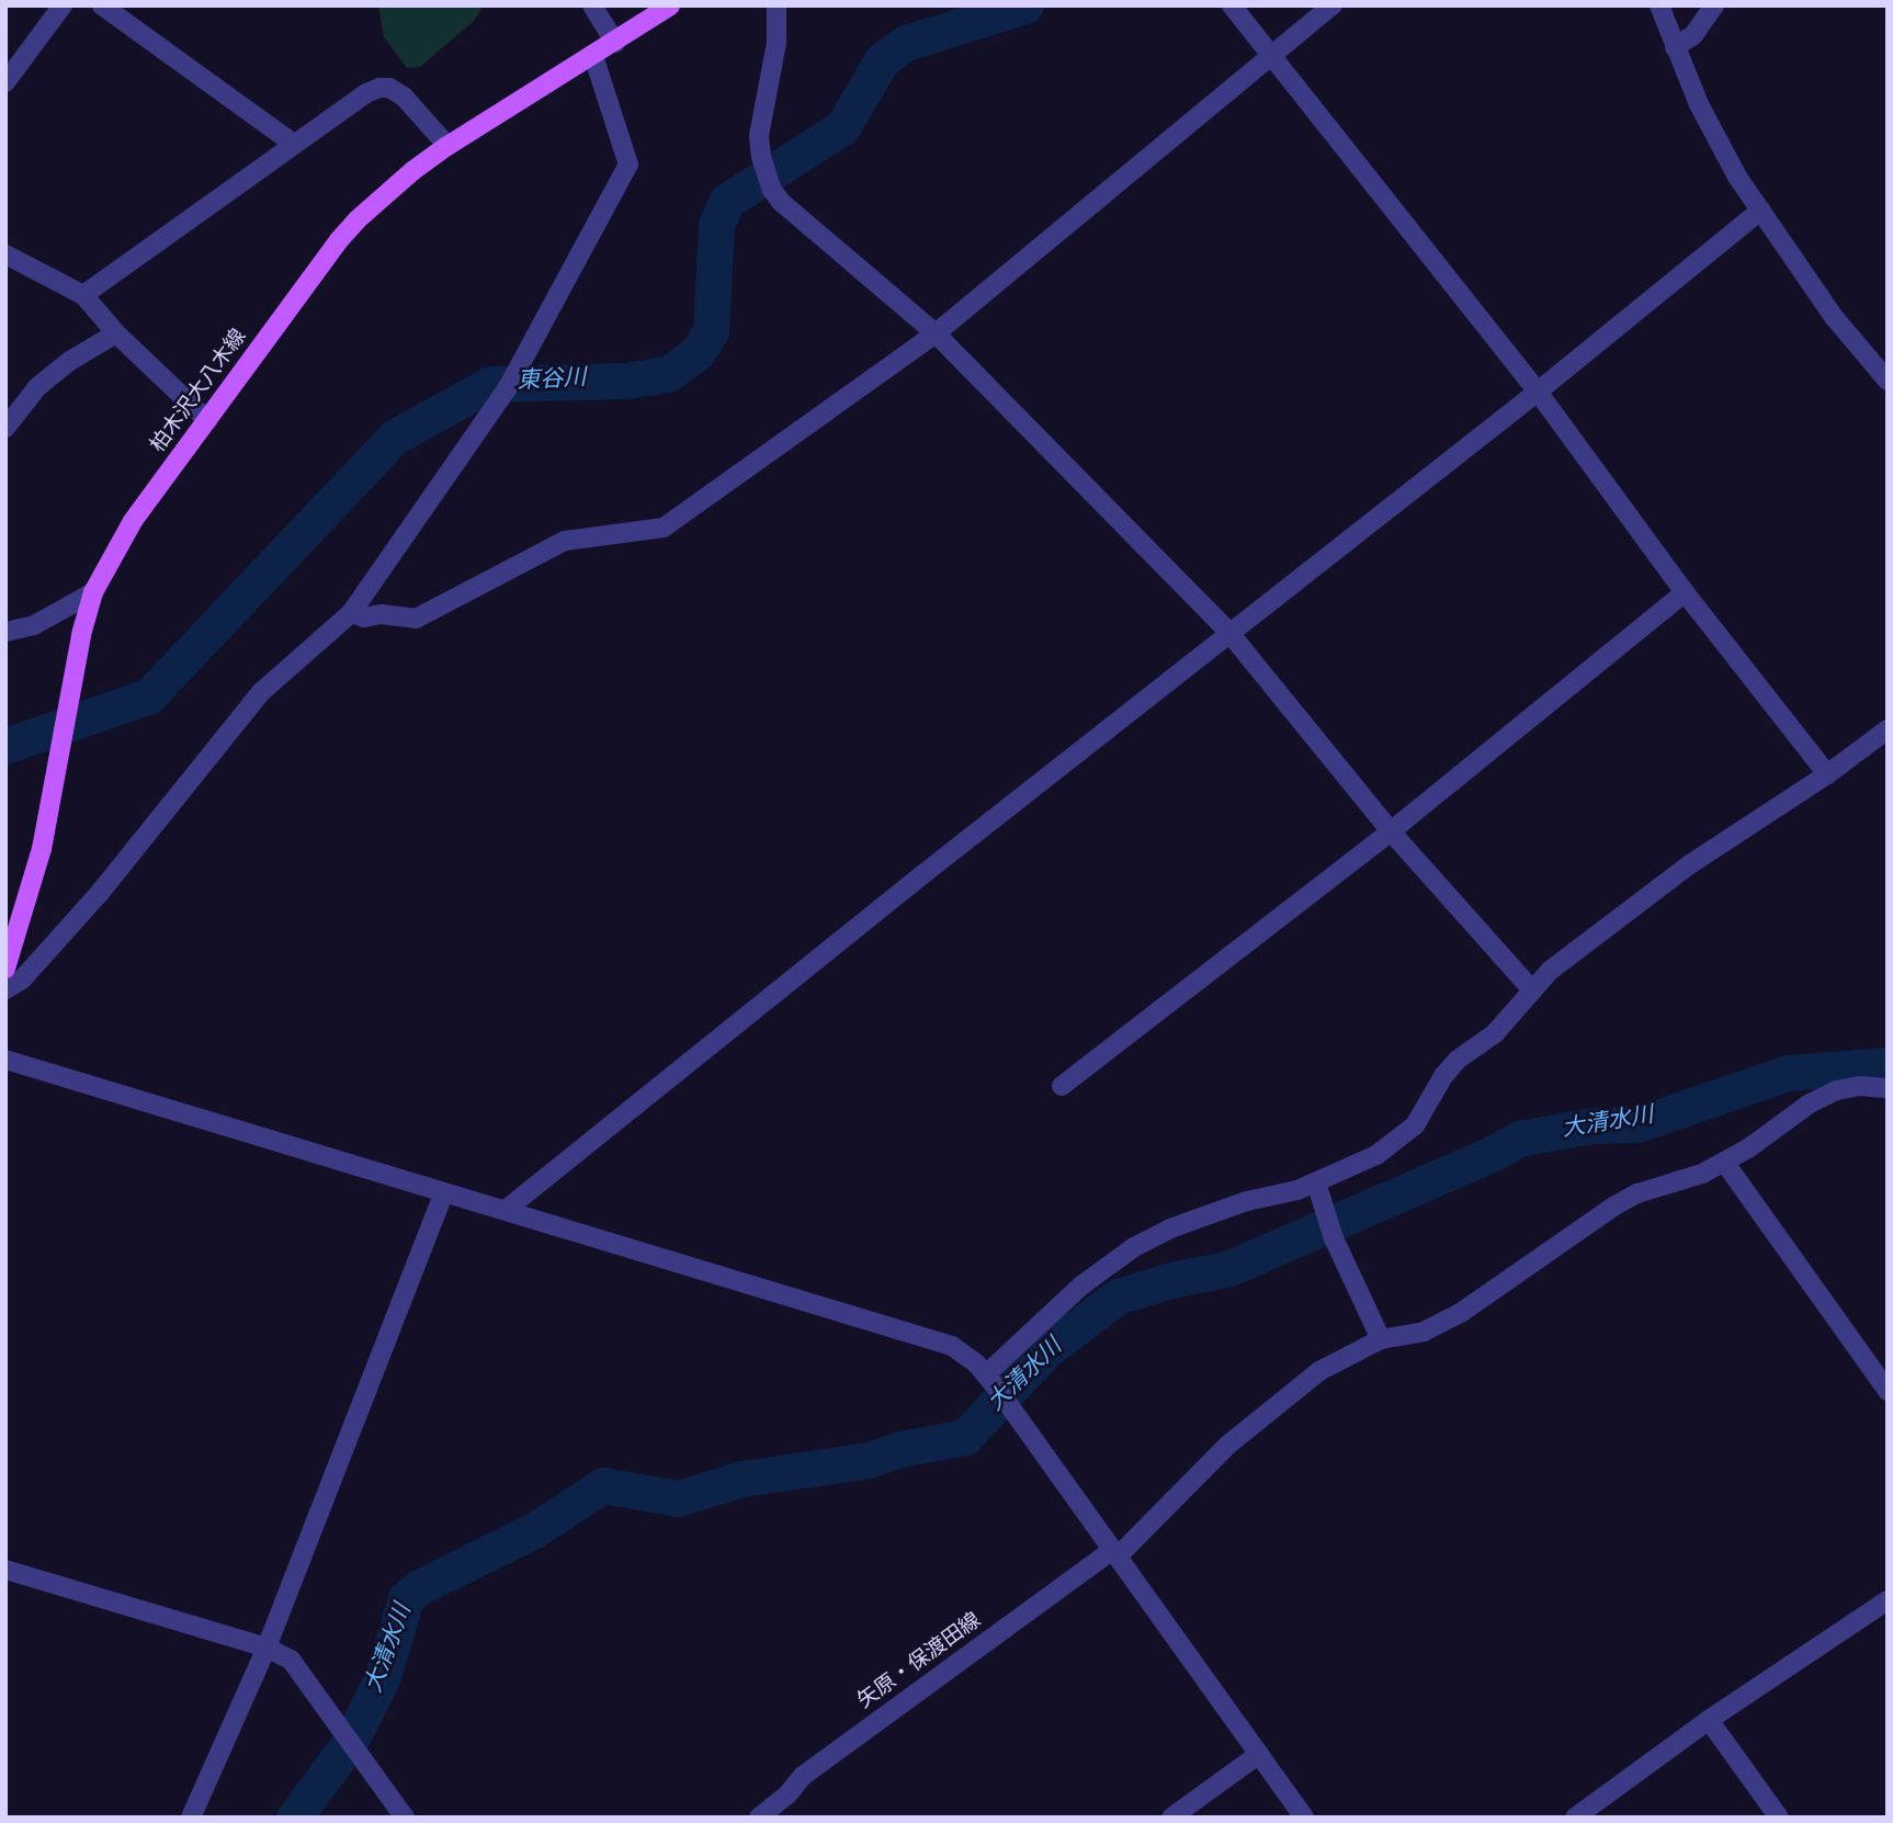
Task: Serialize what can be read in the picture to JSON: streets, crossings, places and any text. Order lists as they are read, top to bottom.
{
  "streets": {
    "main road": ["柏木沢大八木線"],
    "street": ["矢原・保渡田線"]
  },
  "water": ["東谷川", "大清水川"]
}
